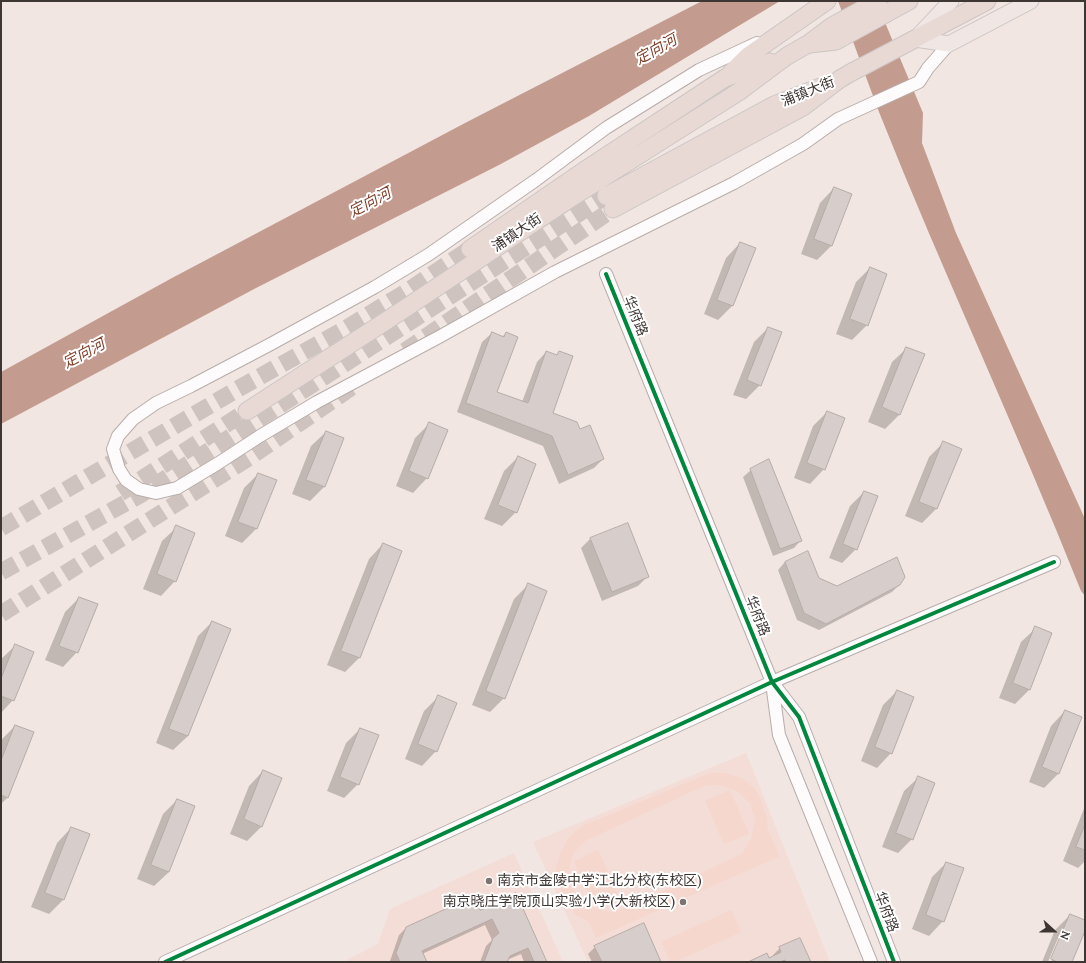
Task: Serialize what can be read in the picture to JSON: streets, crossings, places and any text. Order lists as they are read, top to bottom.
{
  "streets": {
    "highway": ["浦镇大街"],
    "street": ["华府路"]
  },
  "water": ["定向河"],
  "places": ["南京市金陵中学江北分校(东校区)", "南京晓庄学院顶山实验小学(大新校区)"],
  "north": "right"
}
